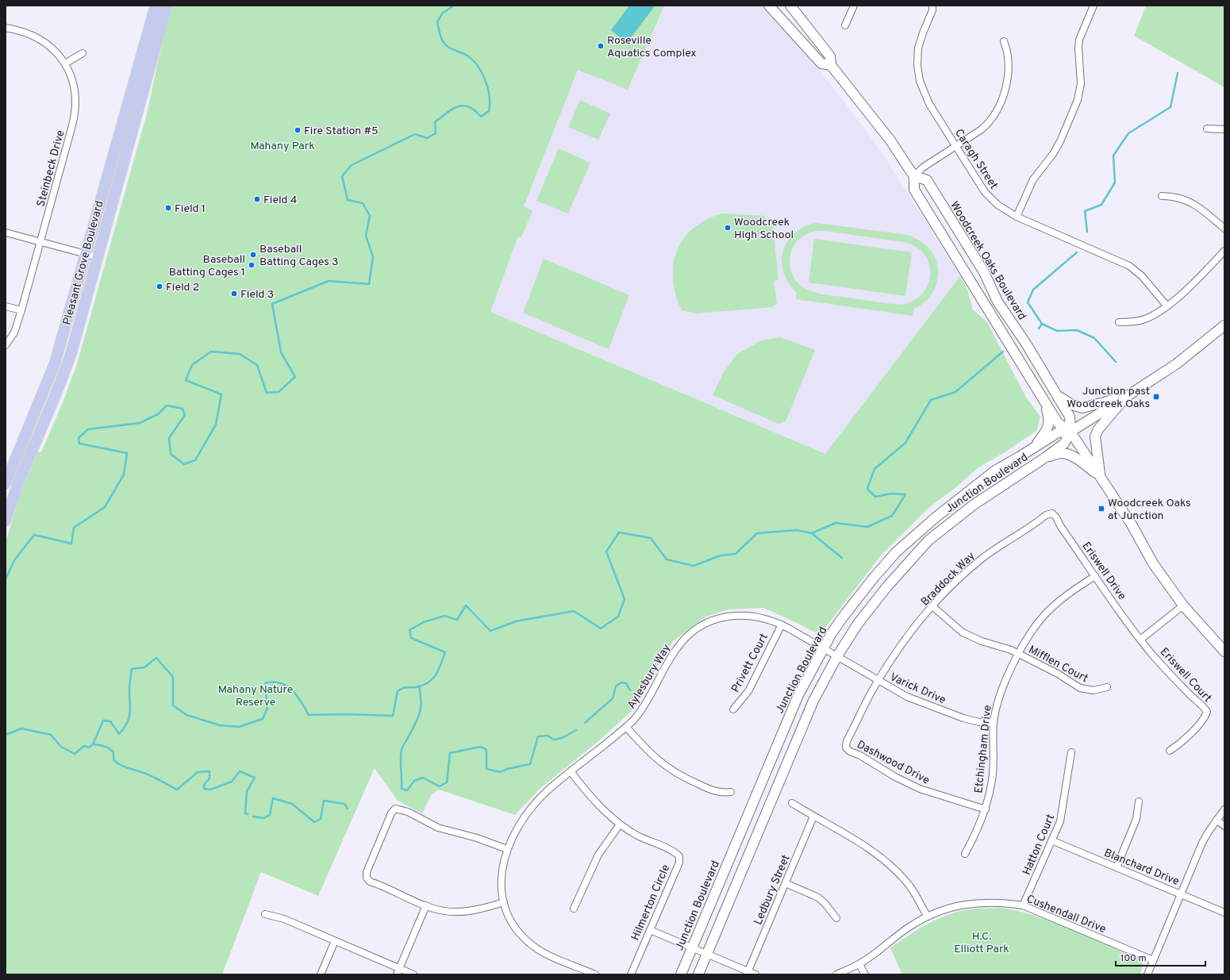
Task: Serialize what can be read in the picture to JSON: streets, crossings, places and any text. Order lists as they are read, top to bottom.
{
  "streets": {
    "main road": ["Woodcreek Oaks Boulevard", "Pleasant Grove Boulevard", "Junction Boulevard"],
    "street": [
      "Caragh Street",
      "Steinbeck Drive",
      "Eriswell Drive",
      "Braddock Way",
      "Privett Court",
      "Mifflen Court",
      "Eriswell Court",
      "Aylesbury Way",
      "Varick Drive",
      "Etchingham Drive",
      "Dashwood Drive",
      "Hatton Court",
      "Blanchard Drive",
      "Ledbury Street",
      "Hilmerton Circle",
      "Cushendall Drive"
    ]
  },
  "crossings": [
    ["Woodcreek Oaks Boulevard", "Junction Boulevard"],
    ["Junction Boulevard", "Aylesbury Way"],
    ["Junction Boulevard", "Varick Drive"],
    ["Eriswell Drive", "Braddock Way"],
    ["Eriswell Drive", "Eriswell Court"],
    ["Eriswell Drive", "Etchingham Drive"],
    ["Braddock Way", "Mifflen Court"],
    ["Braddock Way", "Varick Drive"],
    ["Braddock Way", "Dashwood Drive"],
    ["Privett Court", "Aylesbury Way"],
    ["Mifflen Court", "Etchingham Drive"],
    ["Aylesbury Way", "Varick Drive"],
    ["Aylesbury Way", "Hilmerton Circle"],
    ["Varick Drive", "Etchingham Drive"],
    ["Varick Drive", "Dashwood Drive"],
    ["Etchingham Drive", "Dashwood Drive"],
    ["Hatton Court", "Blanchard Drive"],
    ["Hatton Court", "Cushendall Drive"]
  ],
  "parks": ["Mahany Park", "Mahany Nature Reserve", "H.C. Elliott Park"],
  "places": {
    "other": [
      "Roseville Aquatics Complex",
      "Fire Station #5",
      "Field 4",
      "Field 1",
      "Woodcreek High School",
      "Baseball Batting Cages 3",
      "Baseball Batting Cages 1",
      "Field 2",
      "Field 3"
    ],
    "transit": ["Junction past Woodcreek Oaks", "Woodcreek Oaks at Junction"]
  },
  "scale_bar": "100 m"
}
